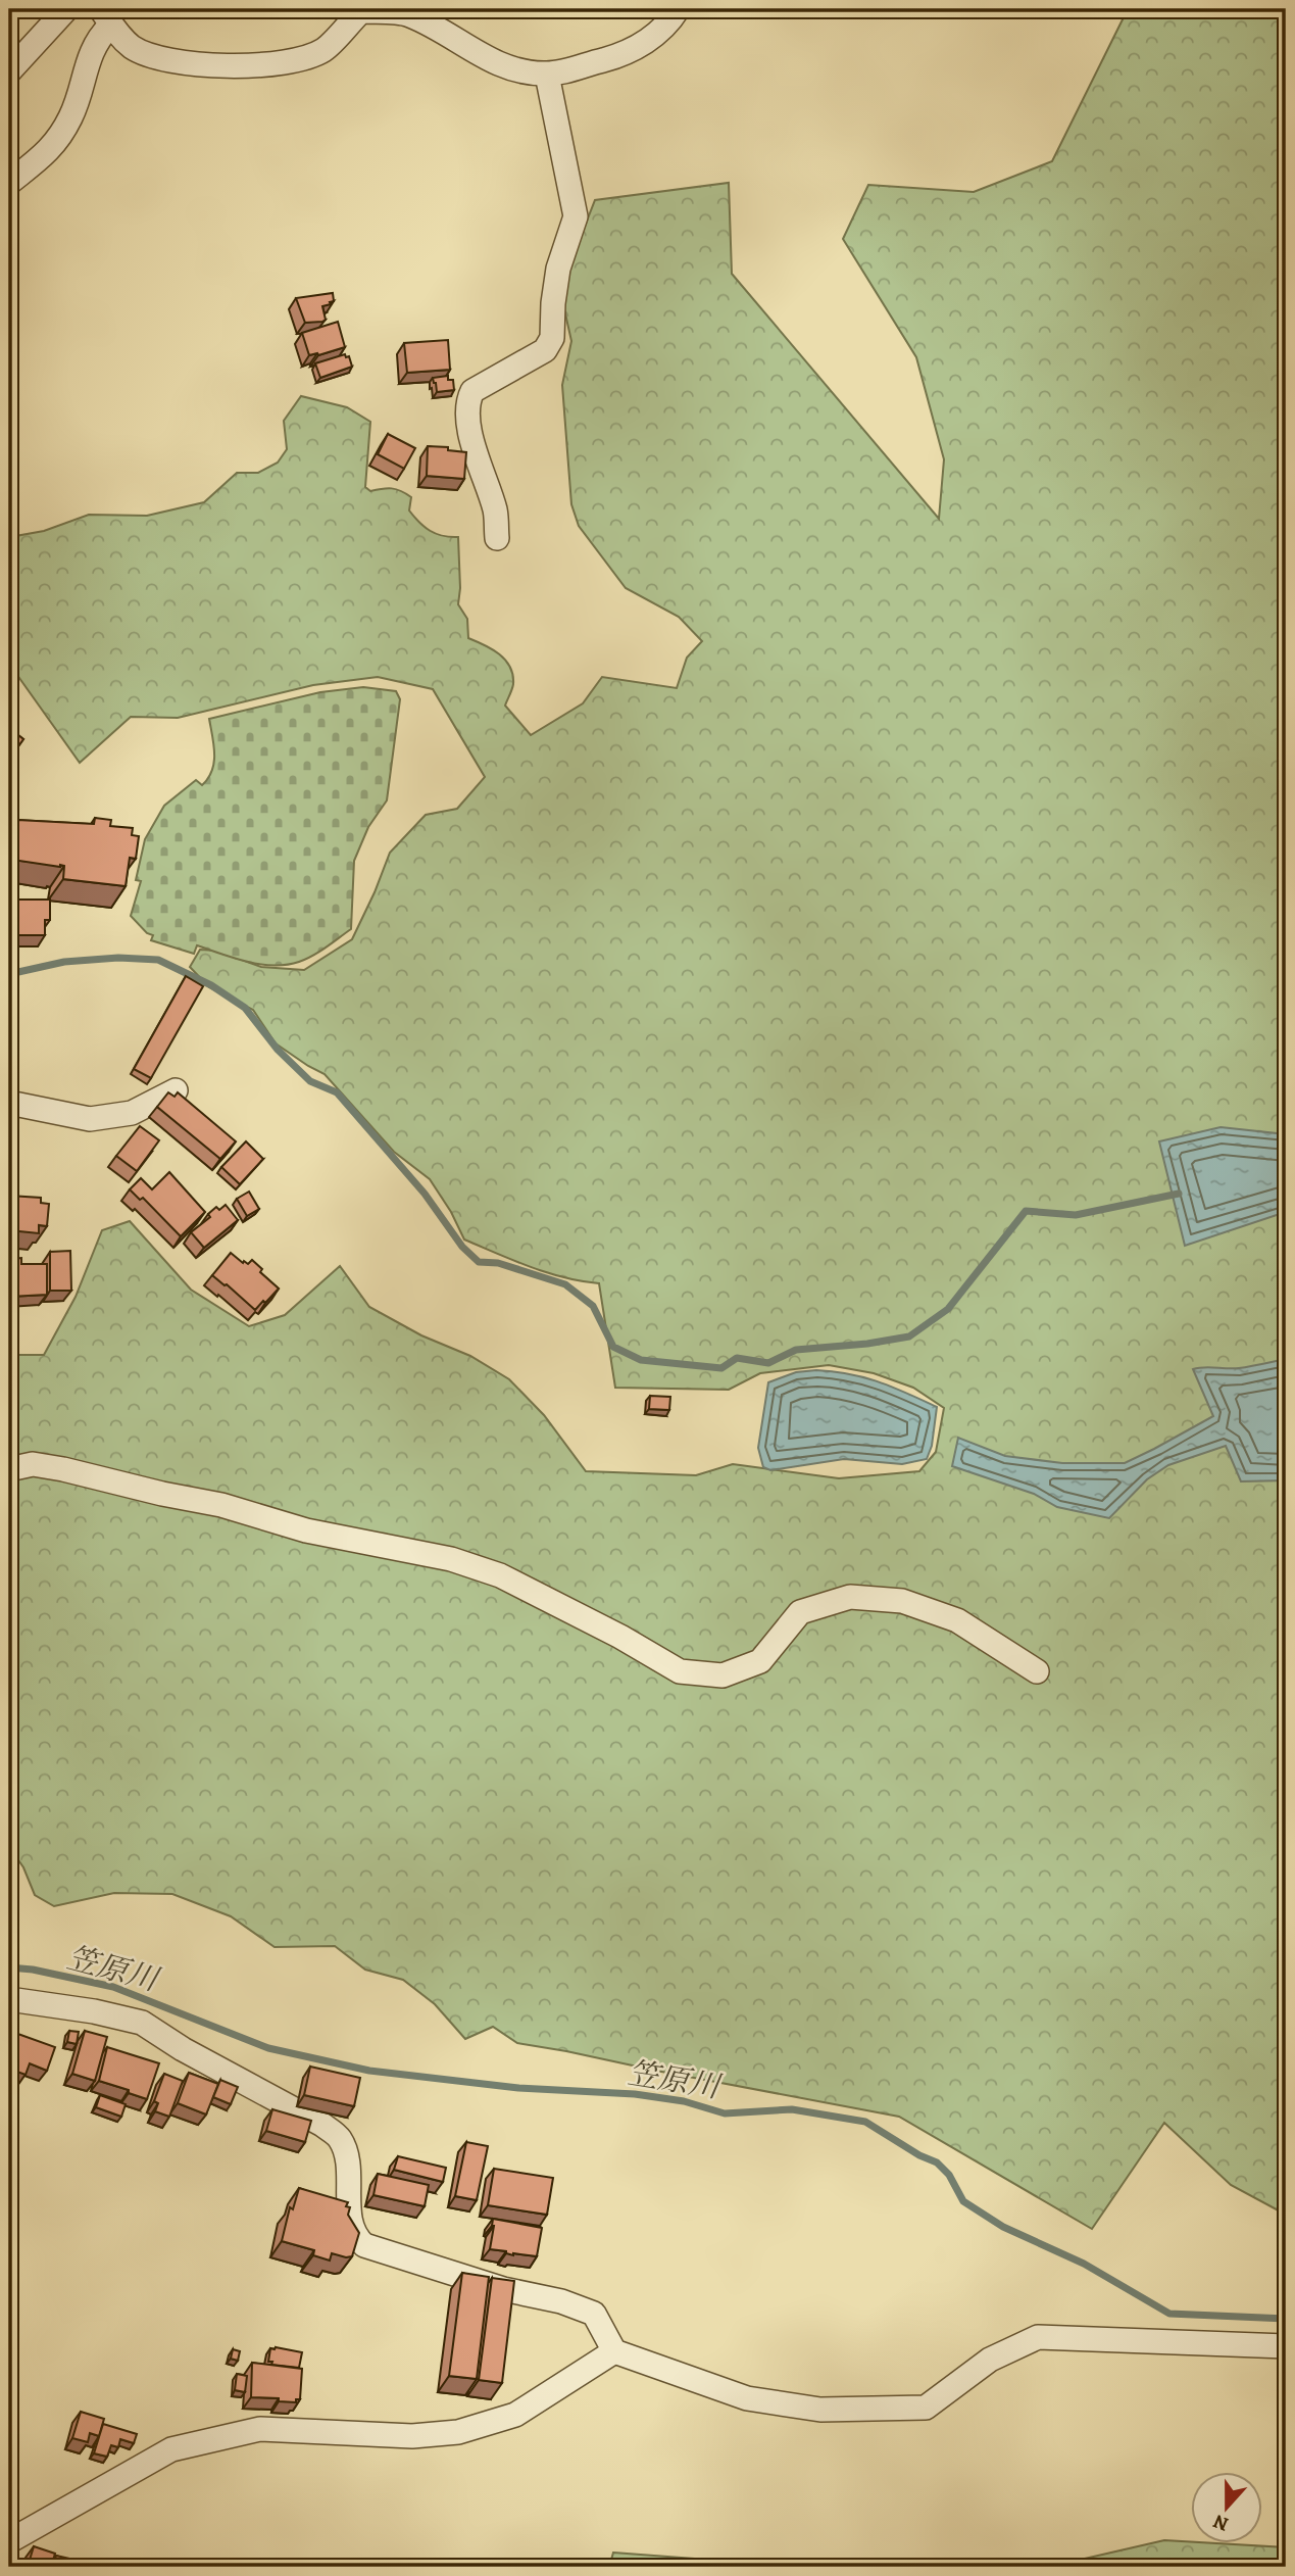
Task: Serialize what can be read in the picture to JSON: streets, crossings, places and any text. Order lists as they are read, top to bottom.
{
  "water": ["笠原川"],
  "north": "bottom"
}
